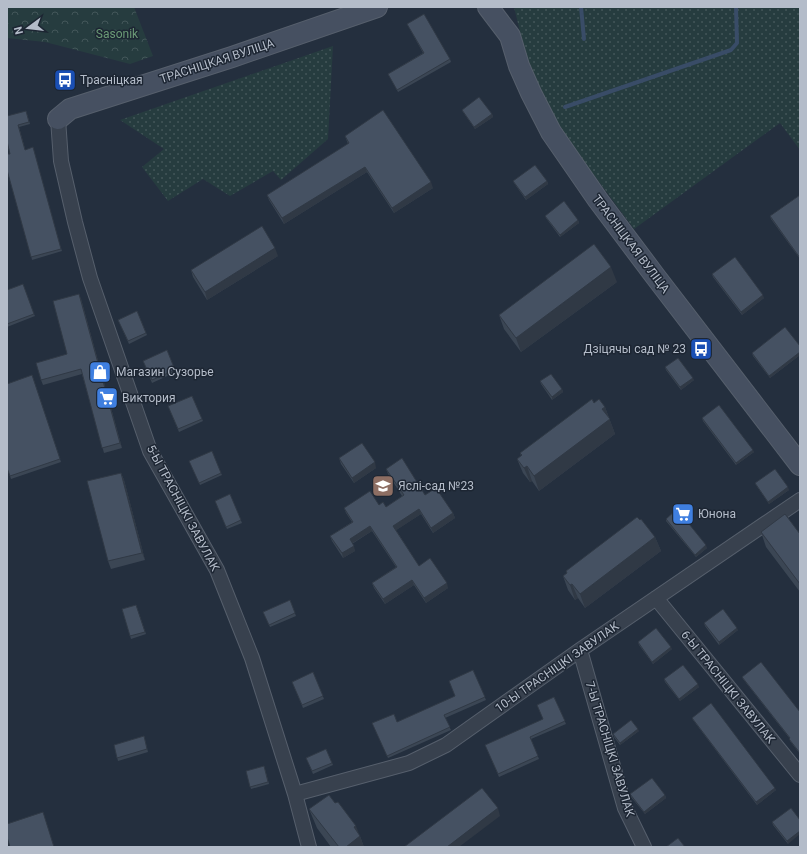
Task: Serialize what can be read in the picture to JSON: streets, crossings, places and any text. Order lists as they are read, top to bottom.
{
  "streets": {
    "street": [
      "ТРАСНІЦКАЯ ВУЛІЦА",
      "5-Ы ТРАСНІЦКІ ЗАВУЛАК",
      "10-Ы ТРАСНІЦКІ ЗАВУЛАК",
      "6-Ы ТРАСНІЦКІ ЗАВУЛАК",
      "7-Ы ТРАСНІЦКІ ЗАВУЛАК"
    ]
  },
  "crossings": [
    ["ТРАСНІЦКАЯ ВУЛІЦА", "5-Ы ТРАСНІЦКІ ЗАВУЛАК"],
    ["5-Ы ТРАСНІЦКІ ЗАВУЛАК", "10-Ы ТРАСНІЦКІ ЗАВУЛАК"],
    ["10-Ы ТРАСНІЦКІ ЗАВУЛАК", "6-Ы ТРАСНІЦКІ ЗАВУЛАК"],
    ["10-Ы ТРАСНІЦКІ ЗАВУЛАК", "7-Ы ТРАСНІЦКІ ЗАВУЛАК"]
  ],
  "parks": ["Sasonik"],
  "places": {
    "bus stop": ["Трасніцкая", "Дзіцячы сад № 23"],
    "shop": ["Магазин Сузорье"],
    "supermarket": ["Виктория", "Юнона"],
    "school or university": ["Яслі-сад №23"]
  },
  "north": "left"
}
